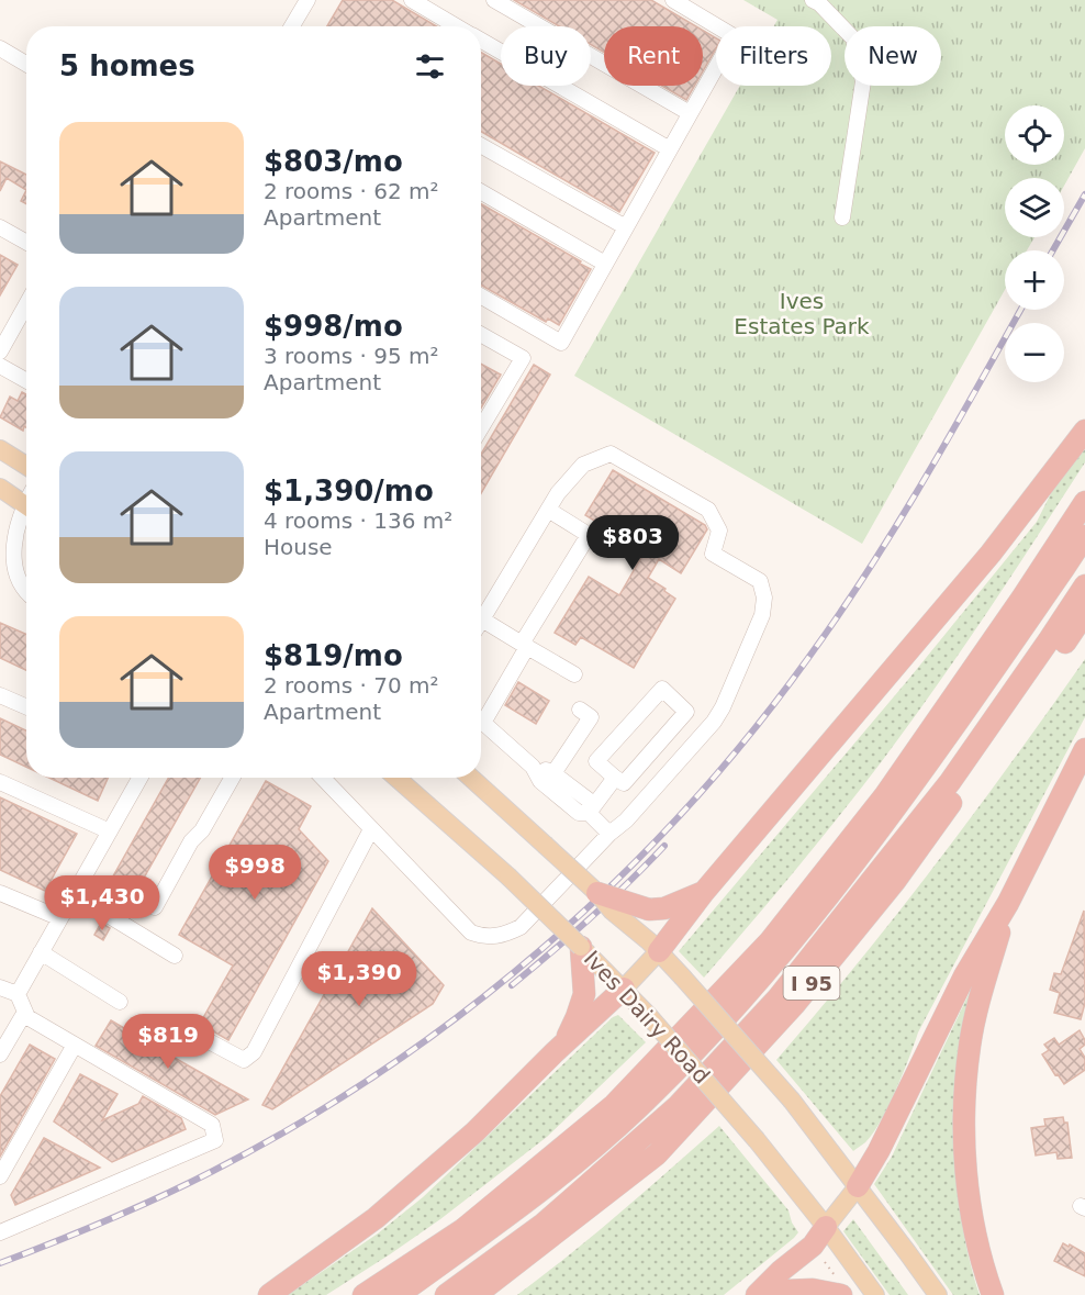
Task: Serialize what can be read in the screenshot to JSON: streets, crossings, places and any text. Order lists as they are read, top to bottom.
{
  "streets": {
    "highway": ["I 95"],
    "main road": ["Ives Dairy Road"]
  },
  "parks": ["Ives Estates Park"],
  "page": {
    "chip": [
      "Buy",
      "Rent",
      "Filters",
      "New"
    ],
    "heading": "5 homes",
    "map_buttons": ["+", "−"],
    "list": [
      {
        "name": "$803/mo",
        "note": "2 rooms · 62 m² · Apartment"
      },
      {
        "name": "$998/mo",
        "note": "3 rooms · 95 m² · Apartment"
      },
      {
        "name": "$1,390/mo",
        "note": "4 rooms · 136 m² · House"
      },
      {
        "name": "$819/mo",
        "note": "2 rooms · 70 m² · Apartment"
      }
    ],
    "price": [
      "$803",
      "$998",
      "$1,430",
      "$1,390",
      "$819"
    ]
  }
}
